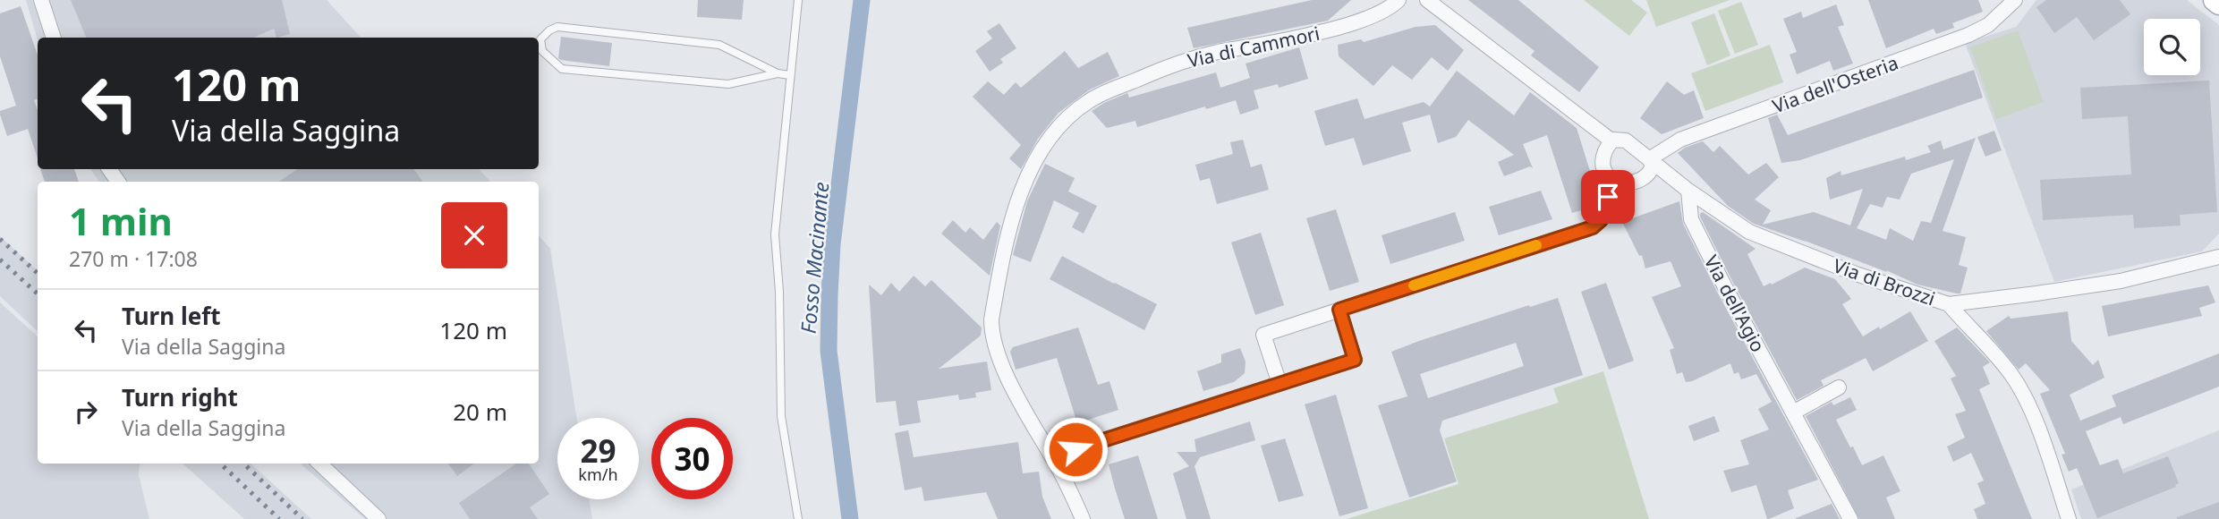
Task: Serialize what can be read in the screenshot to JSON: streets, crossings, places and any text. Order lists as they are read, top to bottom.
{
  "streets": {
    "street": [
      "Via di Cammori",
      "Via dell'Osteria",
      "Via di Brozzi",
      "Via dell'Agio"
    ]
  },
  "crossings": [
    ["Via dell'Osteria", "Via di Brozzi"],
    ["Via di Brozzi", "Via dell'Agio"]
  ],
  "water": ["Fosso Macinante"],
  "page": {
    "turn": ["120 m", "Via della Saggina"],
    "heading": ["1 min", "270 m · 17:08"],
    "list": [
      {
        "name": "Turn left",
        "note": "Via della Saggina",
        "value": "120 m"
      },
      {
        "name": "Turn right",
        "note": "Via della Saggina",
        "value": "20 m"
      }
    ],
    "speed": "29 km/h",
    "limit": "30"
  }
}
